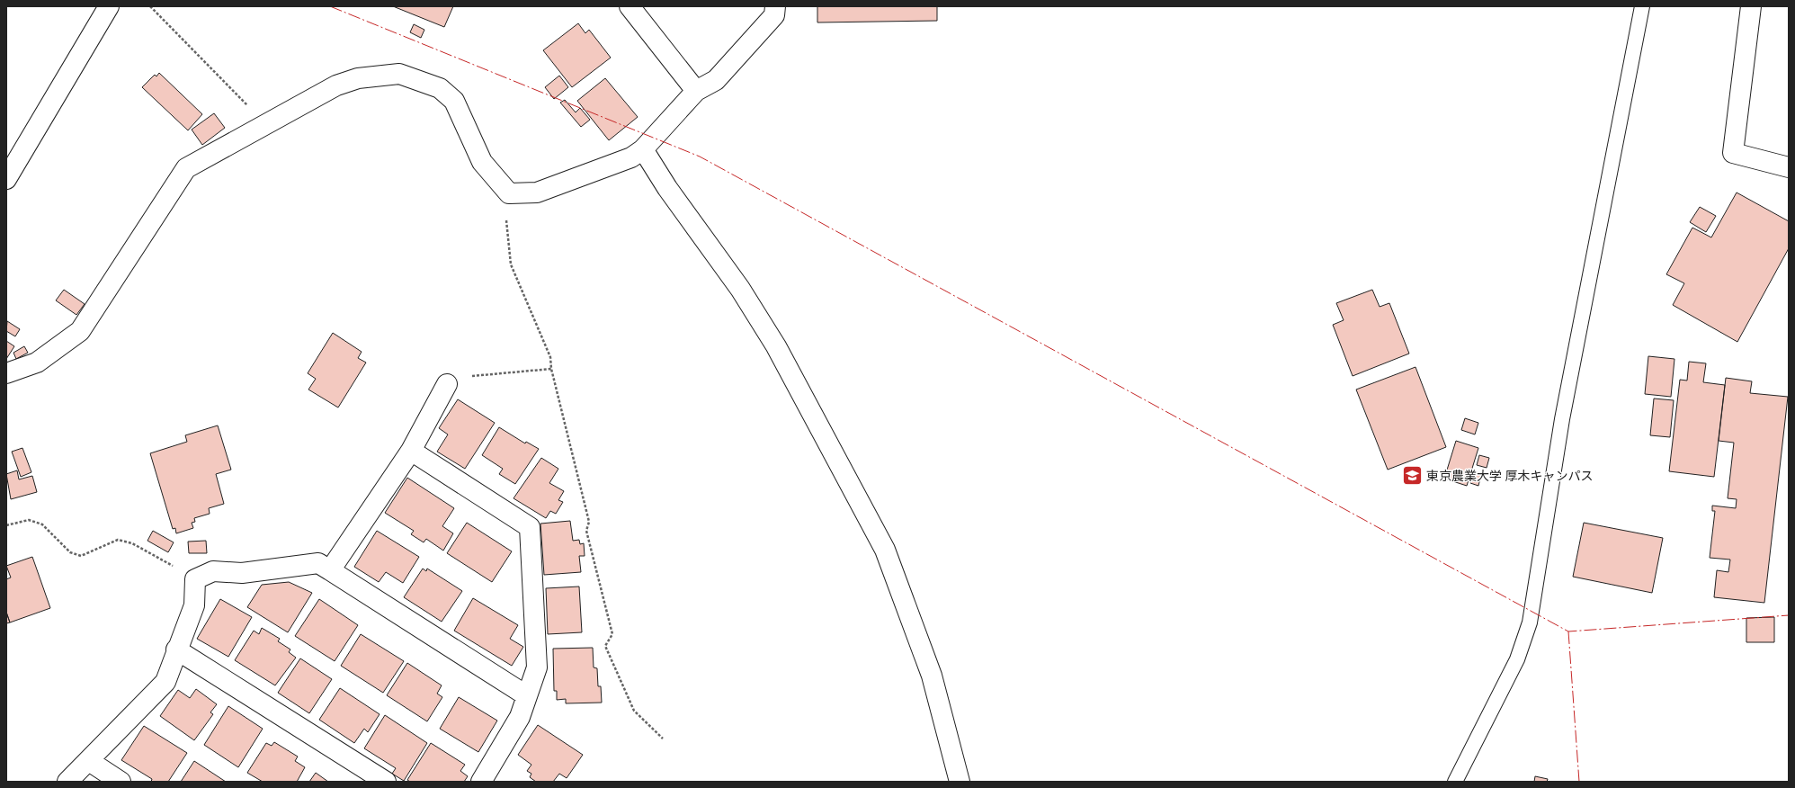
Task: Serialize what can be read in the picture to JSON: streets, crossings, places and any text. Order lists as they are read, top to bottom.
{
  "places": {
    "school or university": ["東京農業大学 厚木キャンパス"]
  }
}
